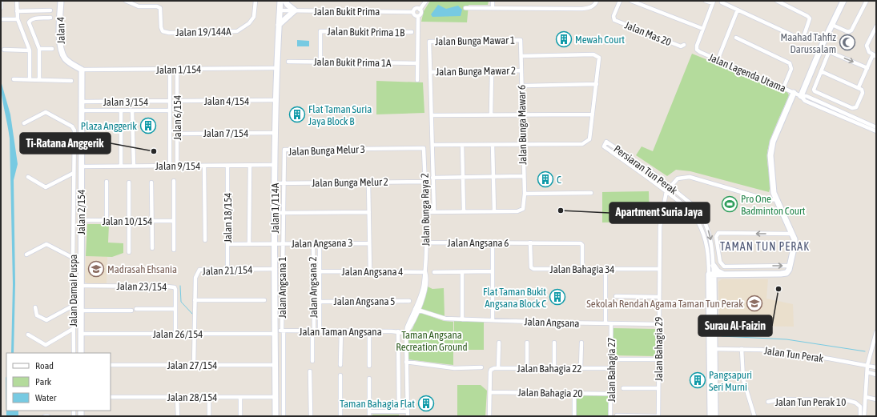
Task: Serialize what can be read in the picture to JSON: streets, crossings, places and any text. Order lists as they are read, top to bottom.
{
  "streets": {
    "street": [
      "Jalan Bukit Prima",
      "Jalan 4",
      "Jalan 19/144A",
      "Jalan Bukit Prima 1B",
      "Jalan Mas 20",
      "Jalan Bunga Mawar 1",
      "Jalan Bukit Prima 1A",
      "Jalan 1/154",
      "Jalan Bunga Mawar 2",
      "Jalan Lagenda Utama",
      "Jalan 4/154",
      "Jalan 3/154",
      "Jalan 6/154",
      "Jalan Bunga Mawar 6",
      "Jalan 7/154",
      "Jalan Bunga Melur 3",
      "Jalan 9/154",
      "Persiaran Tun Perak",
      "Jalan Bunga Melur 2",
      "Jalan 1/114A",
      "Jalan Bunga Raya 2",
      "Jalan 2/154",
      "Jalan 18/154",
      "Jalan 10/154",
      "Jalan Angsana 6",
      "Jalan Angsana 3",
      "Jalan Bahagia 34",
      "Jalan 21/154",
      "Jalan Angsana 4",
      "Jalan 23/154",
      "Jalan Angsana 1",
      "Jalan Angsana 2",
      "Jalan Damai Puspa",
      "Jalan Angsana 5",
      "Jalan Angsana",
      "Jalan Taman Angsana",
      "Jalan 26/154",
      "Jalan Bahagia 29",
      "Jalan Tun Perak",
      "Jalan 27/154",
      "Jalan Bahagia 22",
      "Jalan Bahagia 27",
      "Jalan Bahagia 20",
      "Jalan 28/154",
      "Jalan Tun Perak 10"
    ]
  },
  "crossings": [
    ["Jalan Bukit Prima", "Jalan 1/114A"],
    ["Jalan 4", "Jalan 1/154"],
    ["Jalan 4", "Jalan 2/154"],
    ["Jalan Bukit Prima 1B", "Jalan Bukit Prima 1A"],
    ["Jalan Bunga Mawar 1", "Jalan Bunga Mawar 2"],
    ["Jalan Bunga Mawar 1", "Jalan Bunga Mawar 6"],
    ["Jalan 1/154", "Jalan 6/154"],
    ["Jalan 1/154", "Jalan 1/114A"],
    ["Jalan 1/154", "Jalan 2/154"],
    ["Jalan Bunga Mawar 2", "Jalan Bunga Mawar 6"],
    ["Jalan 4/154", "Jalan 6/154"],
    ["Jalan 4/154", "Jalan 1/114A"],
    ["Jalan 3/154", "Jalan 2/154"],
    ["Jalan 6/154", "Jalan 7/154"],
    ["Jalan 6/154", "Jalan 9/154"],
    ["Jalan 7/154", "Jalan 1/114A"],
    ["Jalan Bunga Melur 3", "Jalan Bunga Melur 2"],
    ["Jalan Bunga Melur 3", "Jalan Bunga Raya 2"],
    ["Jalan Bunga Melur 3", "Jalan Angsana 3"],
    ["Jalan Bunga Melur 3", "Jalan Angsana 1"],
    ["Jalan 9/154", "Jalan 1/114A"],
    ["Jalan 9/154", "Jalan 2/154"],
    ["Jalan 9/154", "Jalan 18/154"],
    ["Persiaran Tun Perak", "Jalan Bahagia 29"],
    ["Persiaran Tun Perak", "Jalan Tun Perak"],
    ["Jalan Bunga Melur 2", "Jalan 1/114A"],
    ["Jalan Bunga Melur 2", "Jalan Bunga Raya 2"],
    ["Jalan 1/114A", "Jalan Angsana 3"],
    ["Jalan 1/114A", "Jalan 21/154"],
    ["Jalan 1/114A", "Jalan Taman Angsana"],
    ["Jalan 1/114A", "Jalan 26/154"],
    ["Jalan 1/114A", "Jalan 27/154"],
    ["Jalan 1/114A", "Jalan 28/154"],
    ["Jalan Bunga Raya 2", "Jalan Angsana 6"],
    ["Jalan Bunga Raya 2", "Jalan Angsana 4"],
    ["Jalan Bunga Raya 2", "Jalan Angsana"],
    ["Jalan Bunga Raya 2", "Jalan Taman Angsana"],
    ["Jalan 2/154", "Jalan 10/154"],
    ["Jalan 2/154", "Jalan 23/154"],
    ["Jalan 2/154", "Jalan 26/154"],
    ["Jalan 18/154", "Jalan Angsana 3"],
    ["Jalan 18/154", "Jalan 21/154"],
    ["Jalan Angsana 6", "Jalan Bahagia 34"],
    ["Jalan Angsana 3", "Jalan Angsana 1"],
    ["Jalan Angsana 3", "Jalan Angsana 2"],
    ["Jalan Bahagia 34", "Jalan Bahagia 29"],
    ["Jalan 21/154", "Jalan 26/154"],
    ["Jalan 21/154", "Jalan 27/154"],
    ["Jalan 23/154", "Jalan 26/154"],
    ["Jalan Angsana 1", "Jalan Taman Angsana"],
    ["Jalan Angsana 2", "Jalan Taman Angsana"],
    ["Jalan Angsana", "Jalan Bahagia 29"],
    ["Jalan Angsana", "Jalan Bahagia 27"],
    ["Jalan Taman Angsana", "Jalan 26/154"],
    ["Jalan Bahagia 22", "Jalan Bahagia 27"],
    ["Jalan Bahagia 22", "Jalan Bahagia 20"],
    ["Jalan Bahagia 27", "Jalan Bahagia 20"]
  ],
  "districts": ["TAMAN TUN PERAK"],
  "parks": ["Taman Angsana Recreation Ground"],
  "places": {
    "building": [
      "Mewah Court",
      "Flat Taman Suria Jaya Block B",
      "Plaza Anggerik",
      "C",
      "Flat Taman Bukit Angsana Block C",
      "Pangsapuri Seri Murni",
      "Taman Bahagia Flat"
    ],
    "mosque": ["Maahad Tahfiz Darussalam"],
    "other": ["Ti-Ratana Anggerik", "Apartment Suria Jaya", "Surau Al-Faizin"],
    "sports": ["Pro One Badminton Court"],
    "school or university": ["Madrasah Ehsania", "Sekolah Rendah Agama Taman Tun Perak"]
  },
  "legend": ["Road", "Park", "Water"]
}
